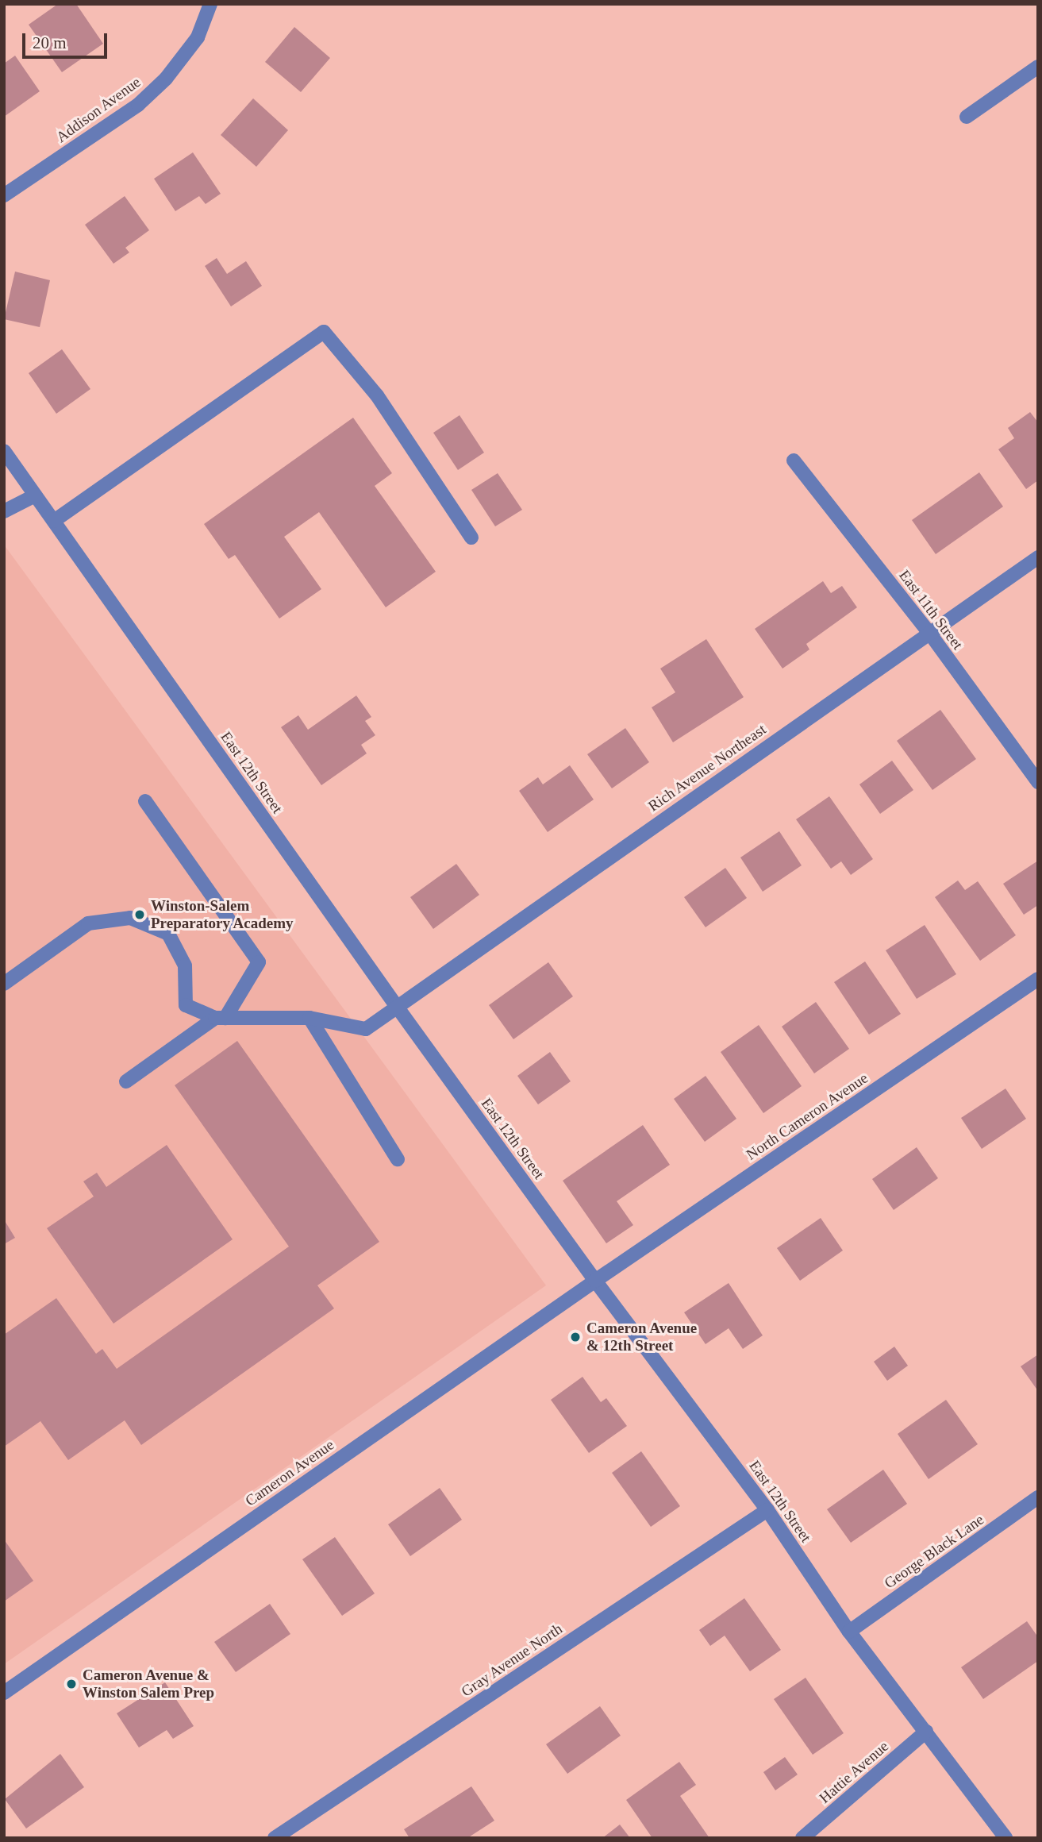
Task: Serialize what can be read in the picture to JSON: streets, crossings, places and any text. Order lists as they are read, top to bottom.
{
  "streets": {
    "street": [
      "Addison Avenue",
      "East 11th Street",
      "Rich Avenue Northeast",
      "East 12th Street",
      "North Cameron Avenue",
      "Cameron Avenue",
      "George Black Lane",
      "Gray Avenue North",
      "Hattie Avenue"
    ]
  },
  "crossings": [
    ["East 11th Street", "Rich Avenue Northeast"],
    ["Rich Avenue Northeast", "East 12th Street"],
    ["East 12th Street", "North Cameron Avenue"],
    ["East 12th Street", "Cameron Avenue"],
    ["East 12th Street", "George Black Lane"],
    ["East 12th Street", "Gray Avenue North"],
    ["East 12th Street", "Hattie Avenue"],
    ["North Cameron Avenue", "Cameron Avenue"]
  ],
  "places": ["Winston-Salem Preparatory Academy", "Cameron Avenue & 12th Street", "Cameron Avenue & Winston Salem Prep"],
  "scale_bar": "20 m"
}
